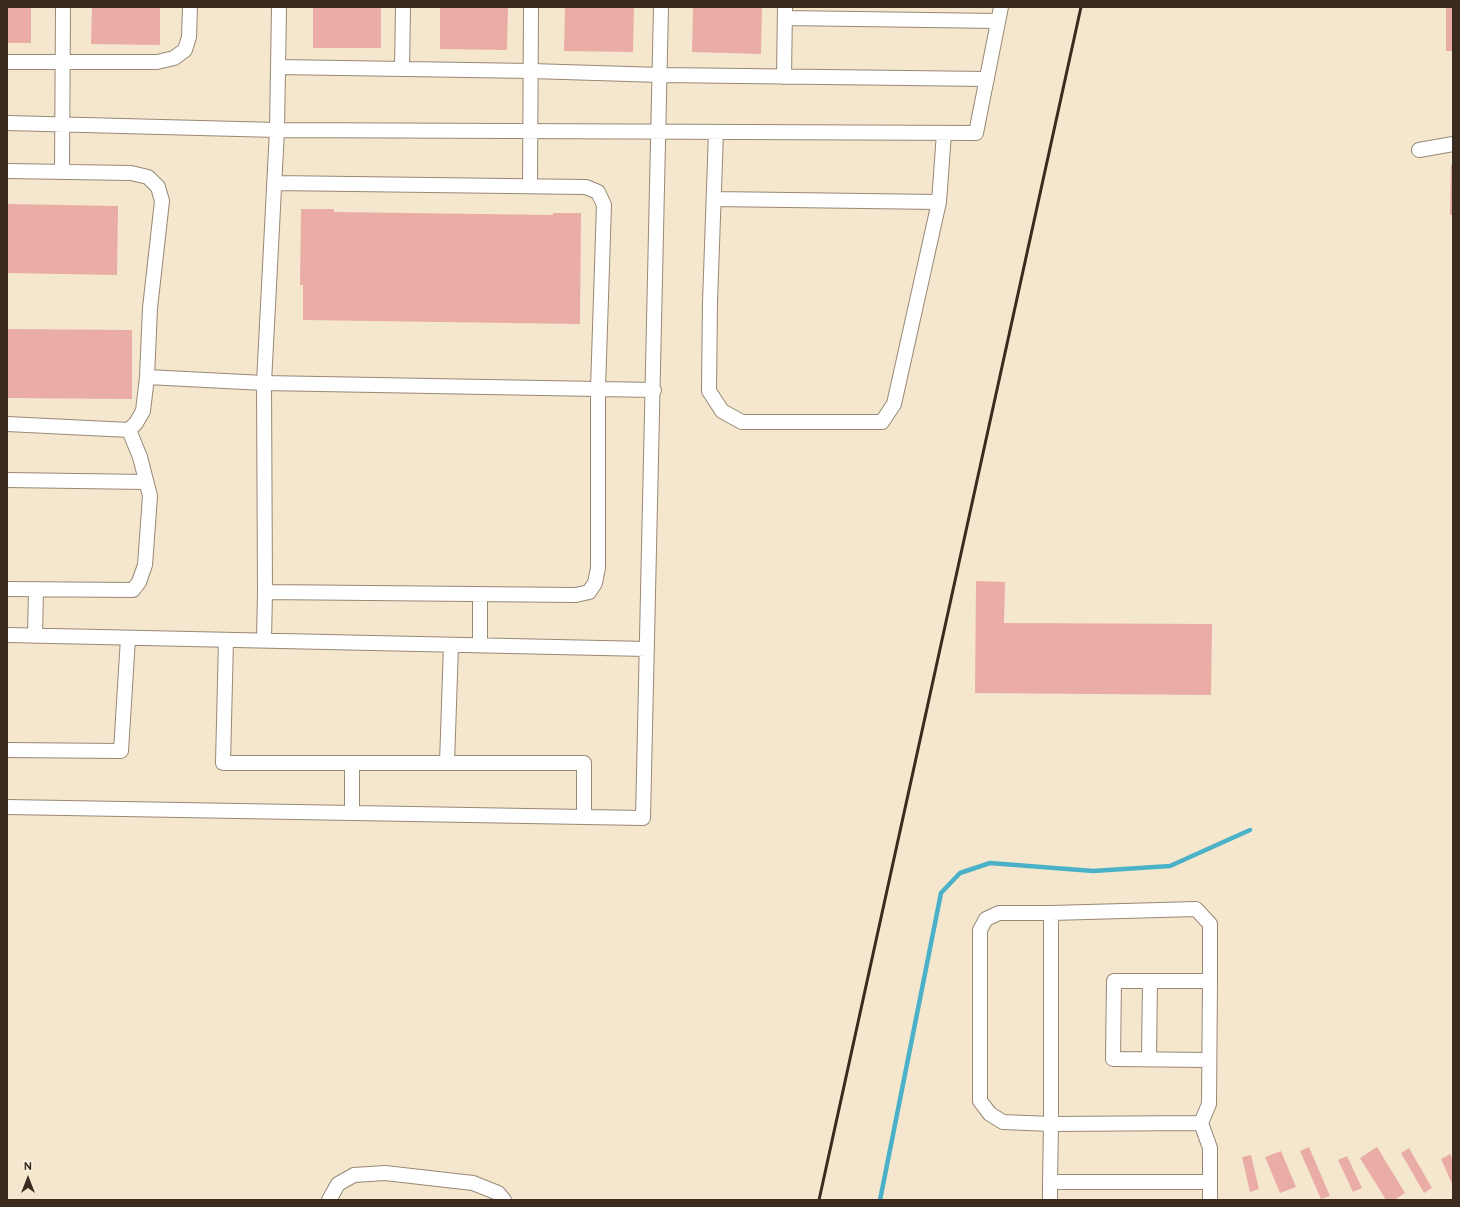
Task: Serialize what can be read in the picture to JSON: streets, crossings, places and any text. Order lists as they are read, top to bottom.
{
  "north": "top"
}
